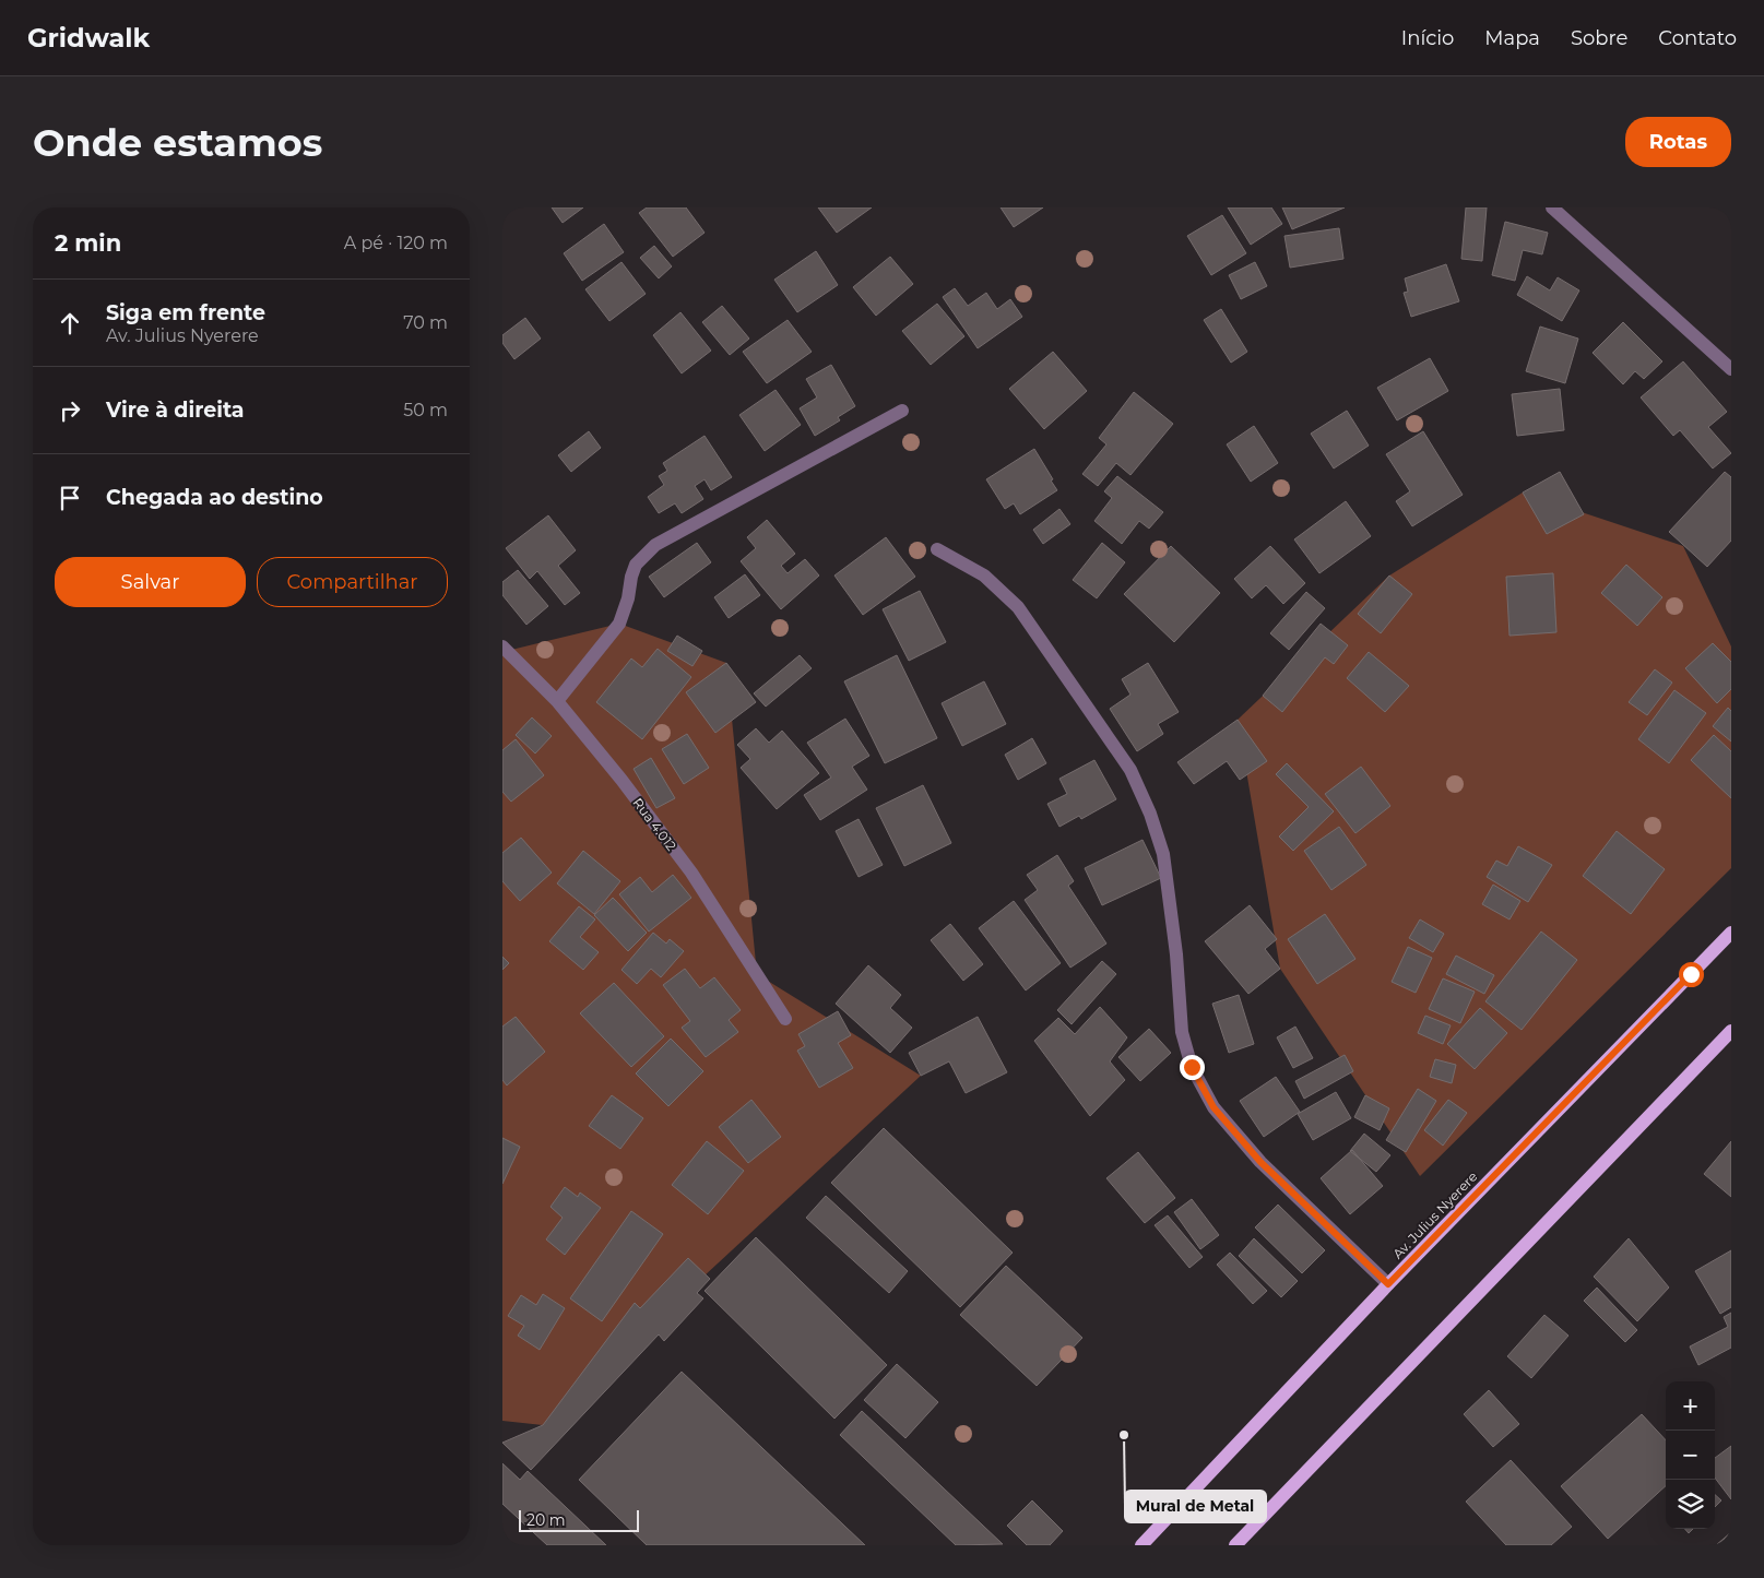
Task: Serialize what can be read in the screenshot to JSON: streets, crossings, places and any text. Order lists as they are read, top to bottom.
{
  "streets": {
    "main road": ["Av. Julius Nyerere"],
    "street": ["Rua 4.012"]
  },
  "places": ["Mural de Metal"],
  "scale_bar": "20 m",
  "page": {
    "header": "Gridwalk",
    "nav": [
      "Início",
      "Mapa",
      "Sobre",
      "Contato"
    ],
    "buttons": [
      "Rotas",
      ["Salvar", "Compartilhar"]
    ],
    "title": "Onde estamos",
    "heading": ["2 min", "A pé · 120 m"],
    "list": [
      ["Siga em frente", "Av. Julius Nyerere", "70 m"],
      ["Vire à direita", "50 m"],
      "Chegada ao destino"
    ],
    "map_buttons": ["+", "−"],
    "scale": "20 m"
  }
}
